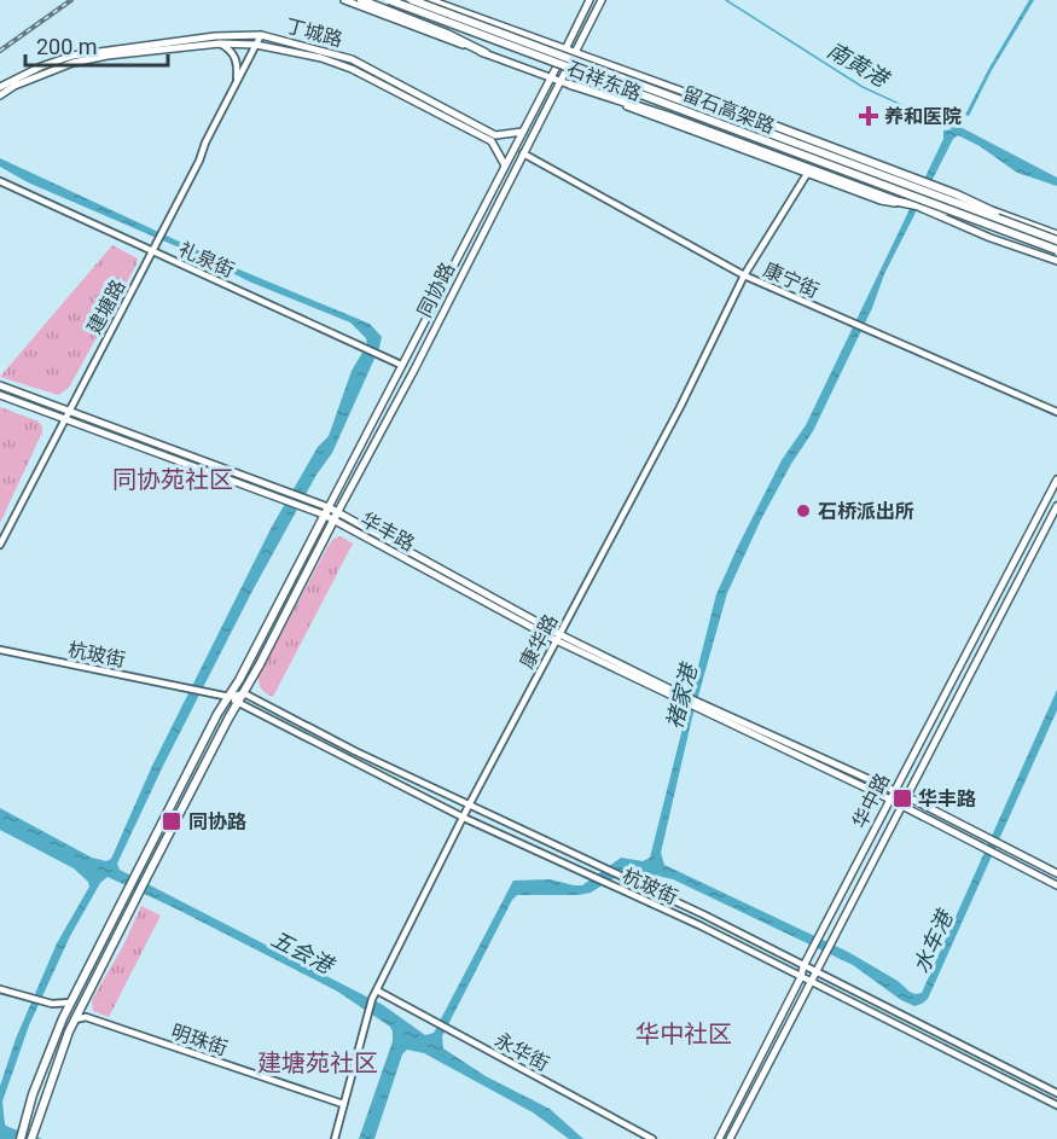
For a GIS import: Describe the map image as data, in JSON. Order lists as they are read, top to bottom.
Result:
{
  "streets": {
    "main road": [
      "丁城路",
      "石祥东路",
      "留石高架路",
      "同协路",
      "华丰路",
      "华中路"
    ],
    "street": [
      "礼泉街",
      "康宁街",
      "建塘路",
      "康华路",
      "杭玻街",
      "明珠街",
      "永华街"
    ]
  },
  "crossings": [
    ["丁城路", "同协路"],
    ["丁城路", "建塘路"],
    ["石祥东路", "同协路"],
    ["石祥东路", "康华路"],
    ["礼泉街", "同协路"],
    ["礼泉街", "建塘路"],
    ["康宁街", "同协路"],
    ["康宁街", "康华路"],
    ["同协路", "华丰路"],
    ["同协路", "杭玻街"],
    ["建塘路", "华丰路"],
    ["华丰路", "康华路"],
    ["华丰路", "华中路"],
    ["康华路", "杭玻街"],
    ["康华路", "明珠街"],
    ["康华路", "永华街"],
    ["杭玻街", "华中路"]
  ],
  "districts": ["同协苑社区", "华中社区", "建塘苑社区"],
  "water": [
    "南黄港",
    "褚家港",
    "水车港",
    "五会港"
  ],
  "places": {
    "health": ["养和医院"],
    "other": ["石桥派出所"],
    "transit": ["华丰路", "同协路"]
  },
  "scale_bar": "200 m"
}
